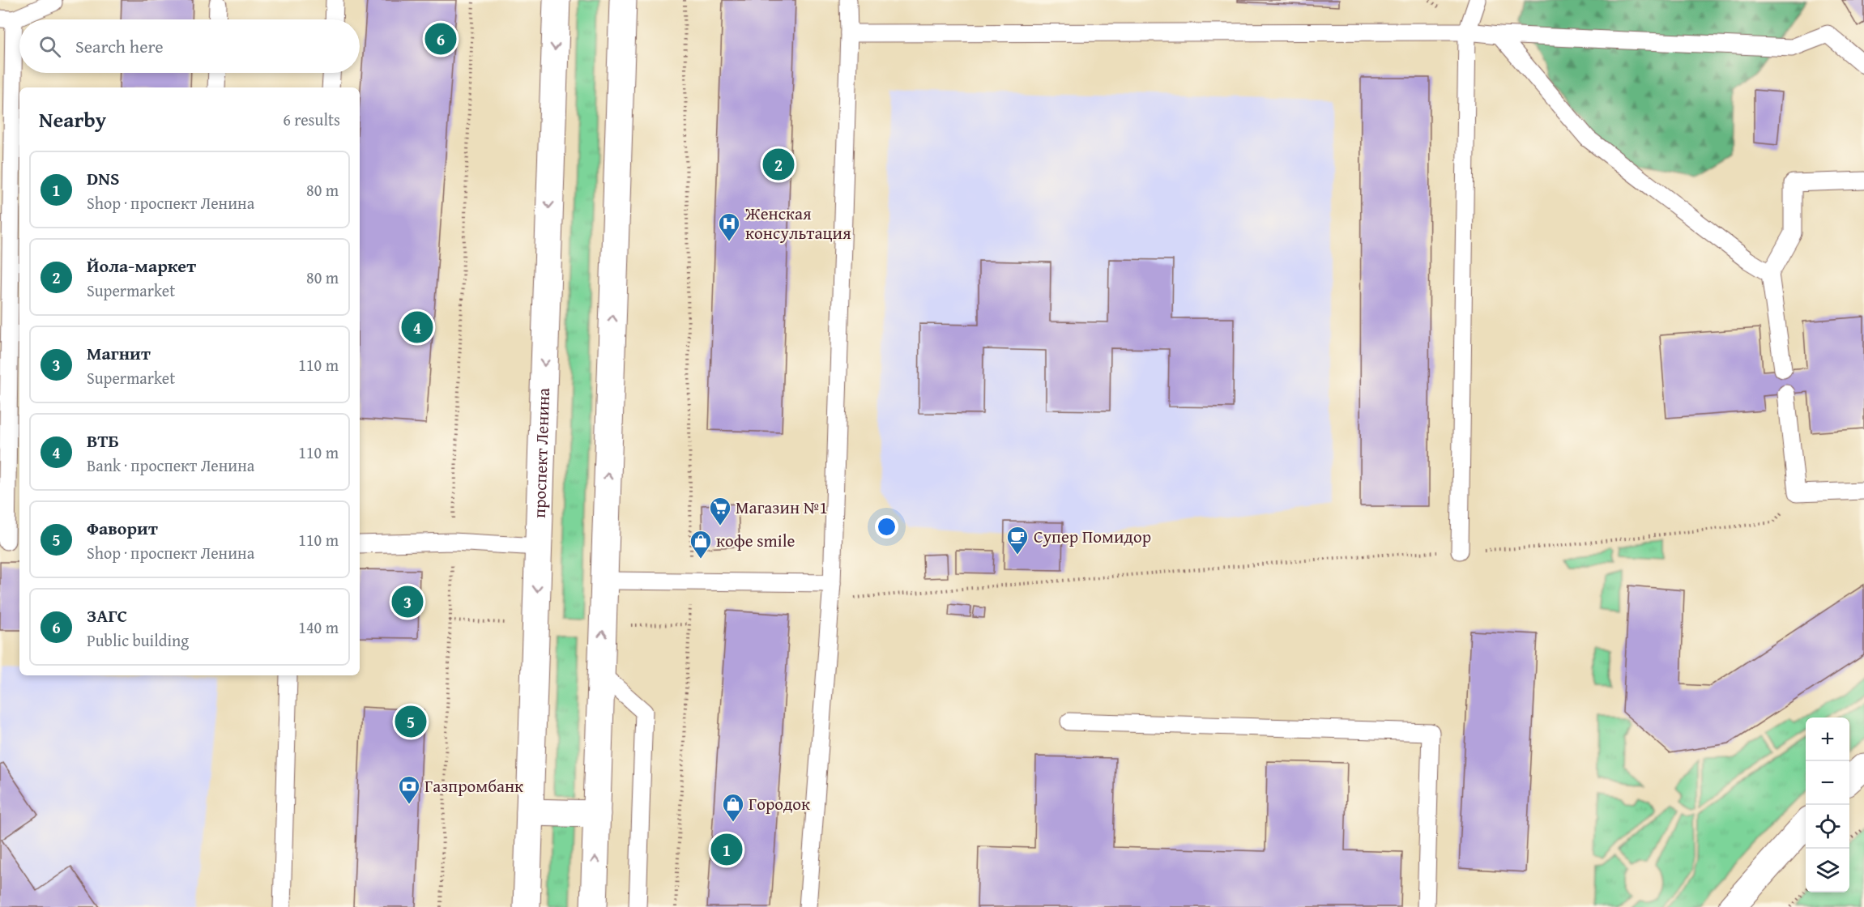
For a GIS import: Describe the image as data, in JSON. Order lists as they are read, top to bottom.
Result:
{
  "streets": {
    "main road": ["проспект Ленина"]
  },
  "places": {
    "hospital": ["Женская консультация"],
    "supermarket": ["Магазин №1"],
    "cafe": ["Супер Помидор"],
    "shop": ["кофе smile", "Городок"],
    "bank": ["Газпромбанк"]
  },
  "page": {
    "search": "Search here",
    "pins": [
      "6",
      "2",
      "4",
      "3",
      "5",
      "1"
    ],
    "heading": ["Nearby", "6 results"],
    "list": [
      {
        "mark": "1",
        "name": "DNS",
        "note": "Shop · проспект Ленина",
        "value": "80 m"
      },
      {
        "mark": "2",
        "name": "Йола-маркет",
        "note": "Supermarket",
        "value": "80 m"
      },
      {
        "mark": "3",
        "name": "Магнит",
        "note": "Supermarket",
        "value": "110 m"
      },
      {
        "mark": "4",
        "name": "ВТБ",
        "note": "Bank · проспект Ленина",
        "value": "110 m"
      },
      {
        "mark": "5",
        "name": "Фаворит",
        "note": "Shop · проспект Ленина",
        "value": "110 m"
      },
      {
        "mark": "6",
        "name": "ЗАГС",
        "note": "Public building",
        "value": "140 m"
      }
    ],
    "map_buttons": ["+", "−"]
  }
}
